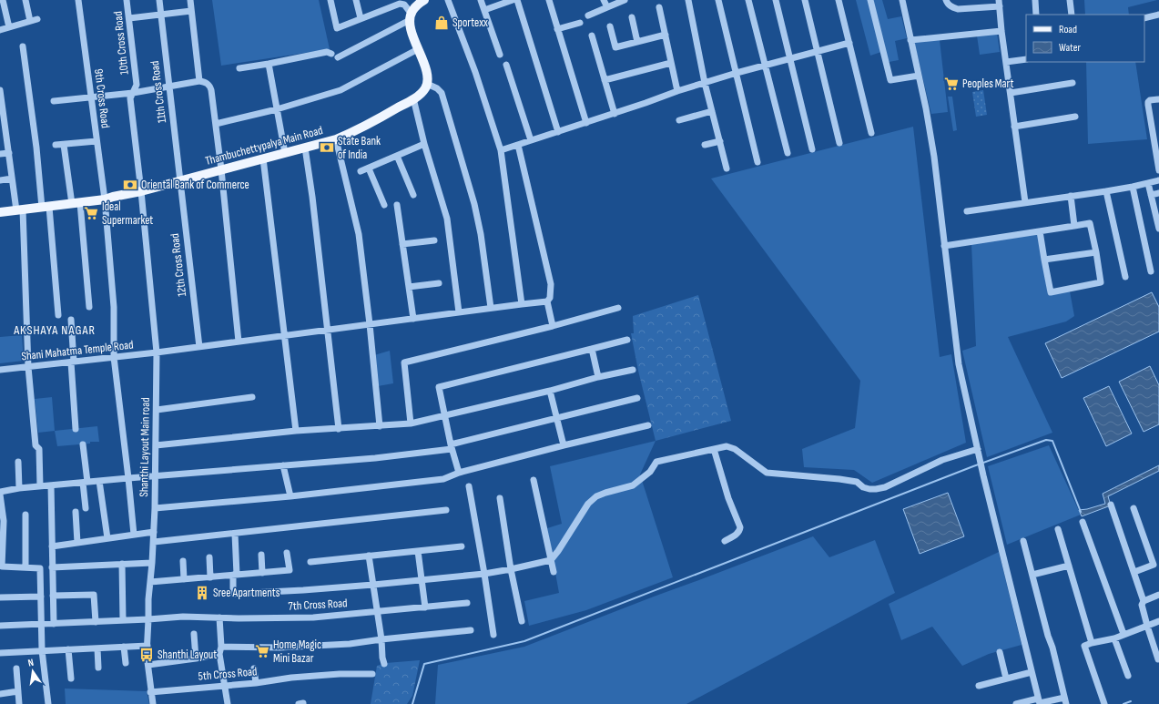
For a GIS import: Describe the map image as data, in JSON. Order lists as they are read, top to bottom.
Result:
{
  "streets": {
    "main road": ["Thambuchettypalya Main Road"],
    "street": [
      "10th Cross Road",
      "11th Cross Road",
      "9th Cross Road",
      "12th Cross Road",
      "Shani Mahatma Temple Road",
      "Shanthi Layout Main road",
      "7th Cross Road",
      "5th Cross Road"
    ]
  },
  "crossings": [
    ["10th Cross Road", "Thambuchettypalya Main Road"],
    ["10th Cross Road", "Shanthi Layout Main road"],
    ["11th Cross Road", "Thambuchettypalya Main Road"],
    ["11th Cross Road", "12th Cross Road"],
    ["9th Cross Road", "Thambuchettypalya Main Road"],
    ["9th Cross Road", "Shani Mahatma Temple Road"],
    ["Thambuchettypalya Main Road", "12th Cross Road"],
    ["Thambuchettypalya Main Road", "Shanthi Layout Main road"],
    ["12th Cross Road", "Shani Mahatma Temple Road"],
    ["Shani Mahatma Temple Road", "Shanthi Layout Main road"],
    ["Shanthi Layout Main road", "7th Cross Road"],
    ["Shanthi Layout Main road", "5th Cross Road"]
  ],
  "districts": ["AKSHAYA NAGAR"],
  "places": {
    "shop": ["Sportexx"],
    "supermarket": ["Peoples Mart", "Ideal Supermarket", "Home Magic Mini Bazar"],
    "bank": ["State Bank of India", "Oriental Bank of Commerce"],
    "building": ["Sree Apartments"],
    "bus stop": ["Shanthi Layout"]
  },
  "legend": ["Road", "Water"],
  "north": "top"
}
